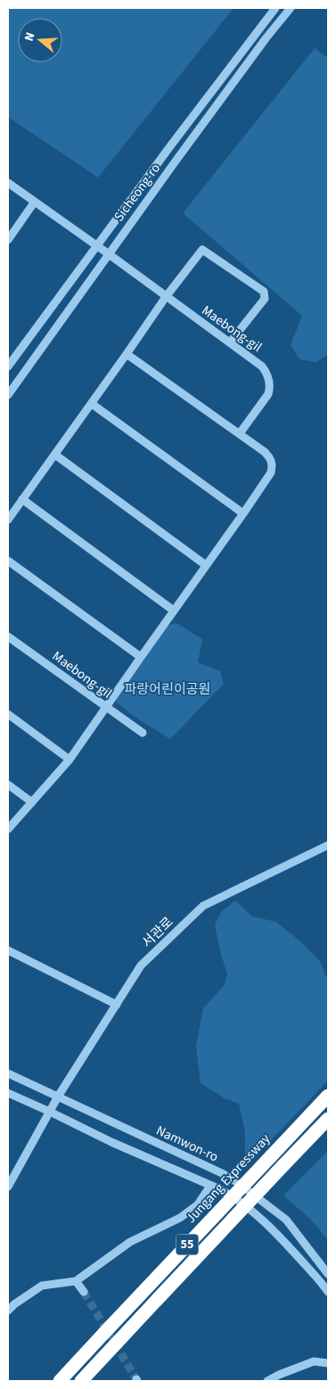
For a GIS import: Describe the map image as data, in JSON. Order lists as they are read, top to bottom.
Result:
{
  "streets": {
    "highway": ["Jungang Expressway", "55"],
    "street": [
      "Sicheong-ro",
      "Maebong-gil",
      "서관로",
      "Namwon-ro"
    ]
  },
  "crossings": [
    ["Sicheong-ro", "Maebong-gil"],
    ["서관로", "Namwon-ro"]
  ],
  "parks": ["파랑어린이공원"],
  "north": "left"
}
